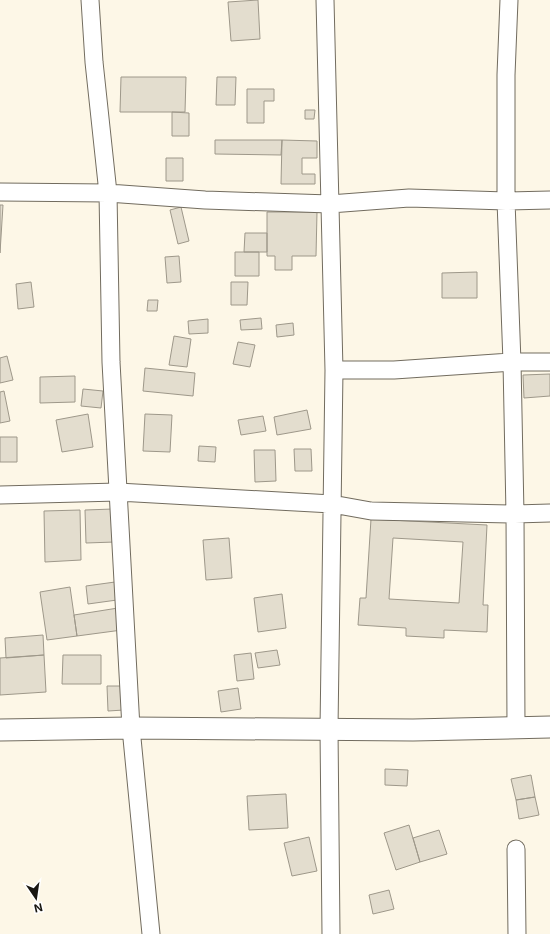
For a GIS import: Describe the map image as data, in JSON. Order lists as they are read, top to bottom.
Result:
{
  "north": "bottom"
}
